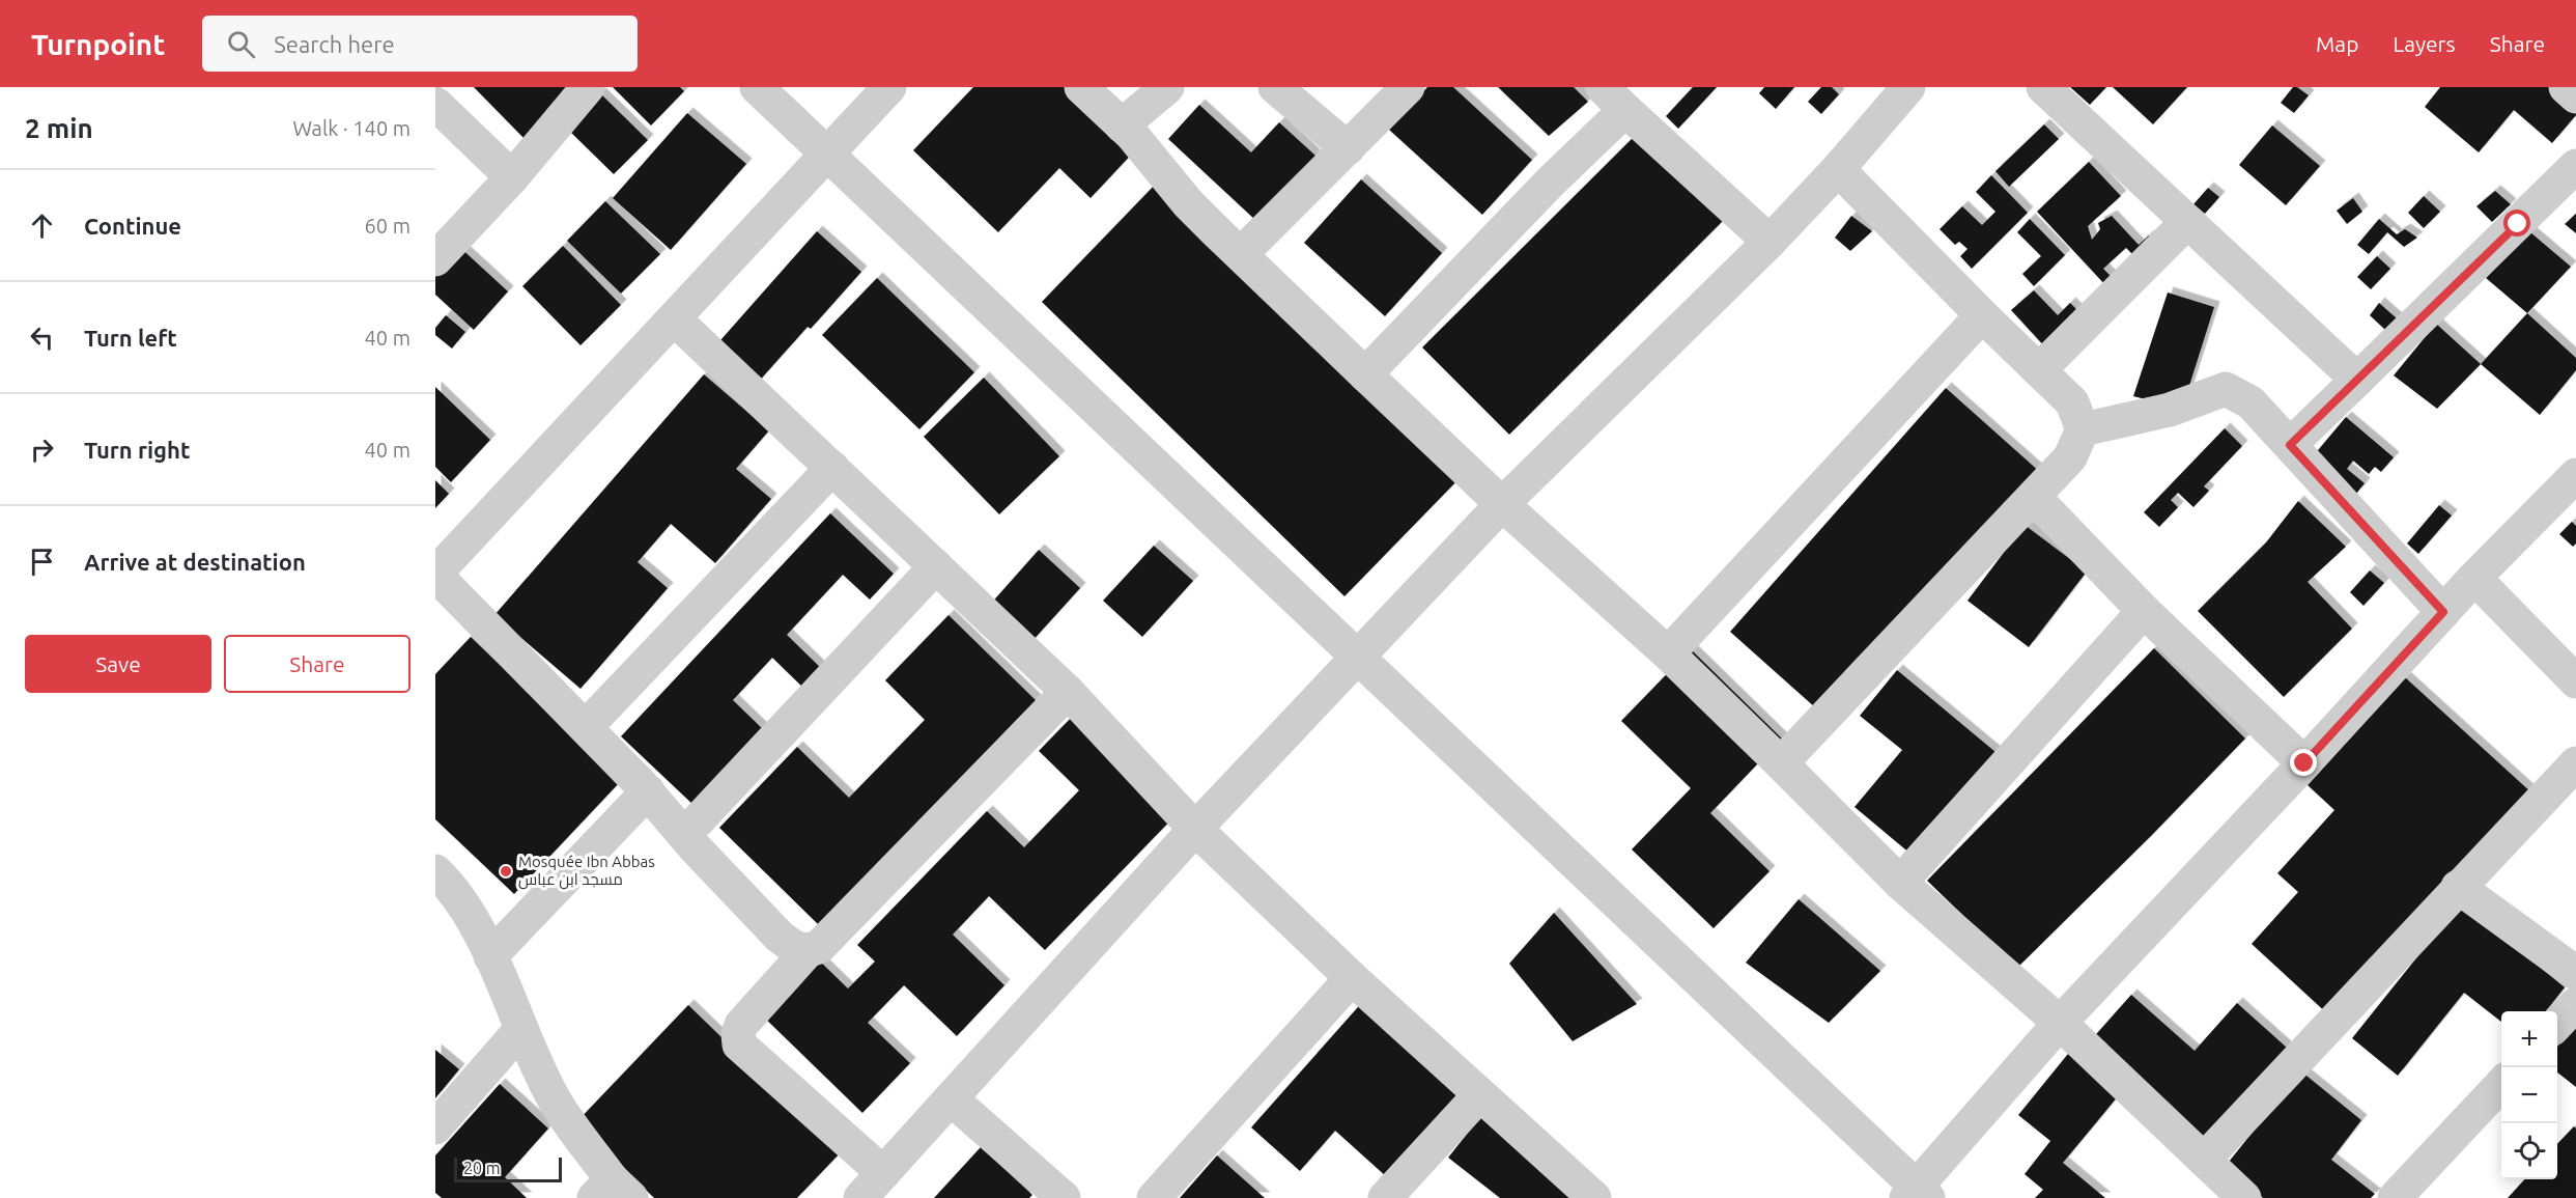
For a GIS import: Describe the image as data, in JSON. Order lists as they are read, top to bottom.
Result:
{
  "places": ["Mosquée Ibn Abbas مسجد ابن عباس"],
  "scale_bar": "20 m",
  "page": {
    "header": "Turnpoint",
    "search": "Search here",
    "nav": ["Map", "Layers", "Share"],
    "heading": ["2 min", "Walk · 140 m"],
    "list": [
      ["Continue", "60 m"],
      ["Turn left", "40 m"],
      ["Turn right", "40 m"],
      "Arrive at destination"
    ],
    "buttons": ["Save", "Share"],
    "map_buttons": ["+", "−"],
    "scale": "20 m"
  }
}
